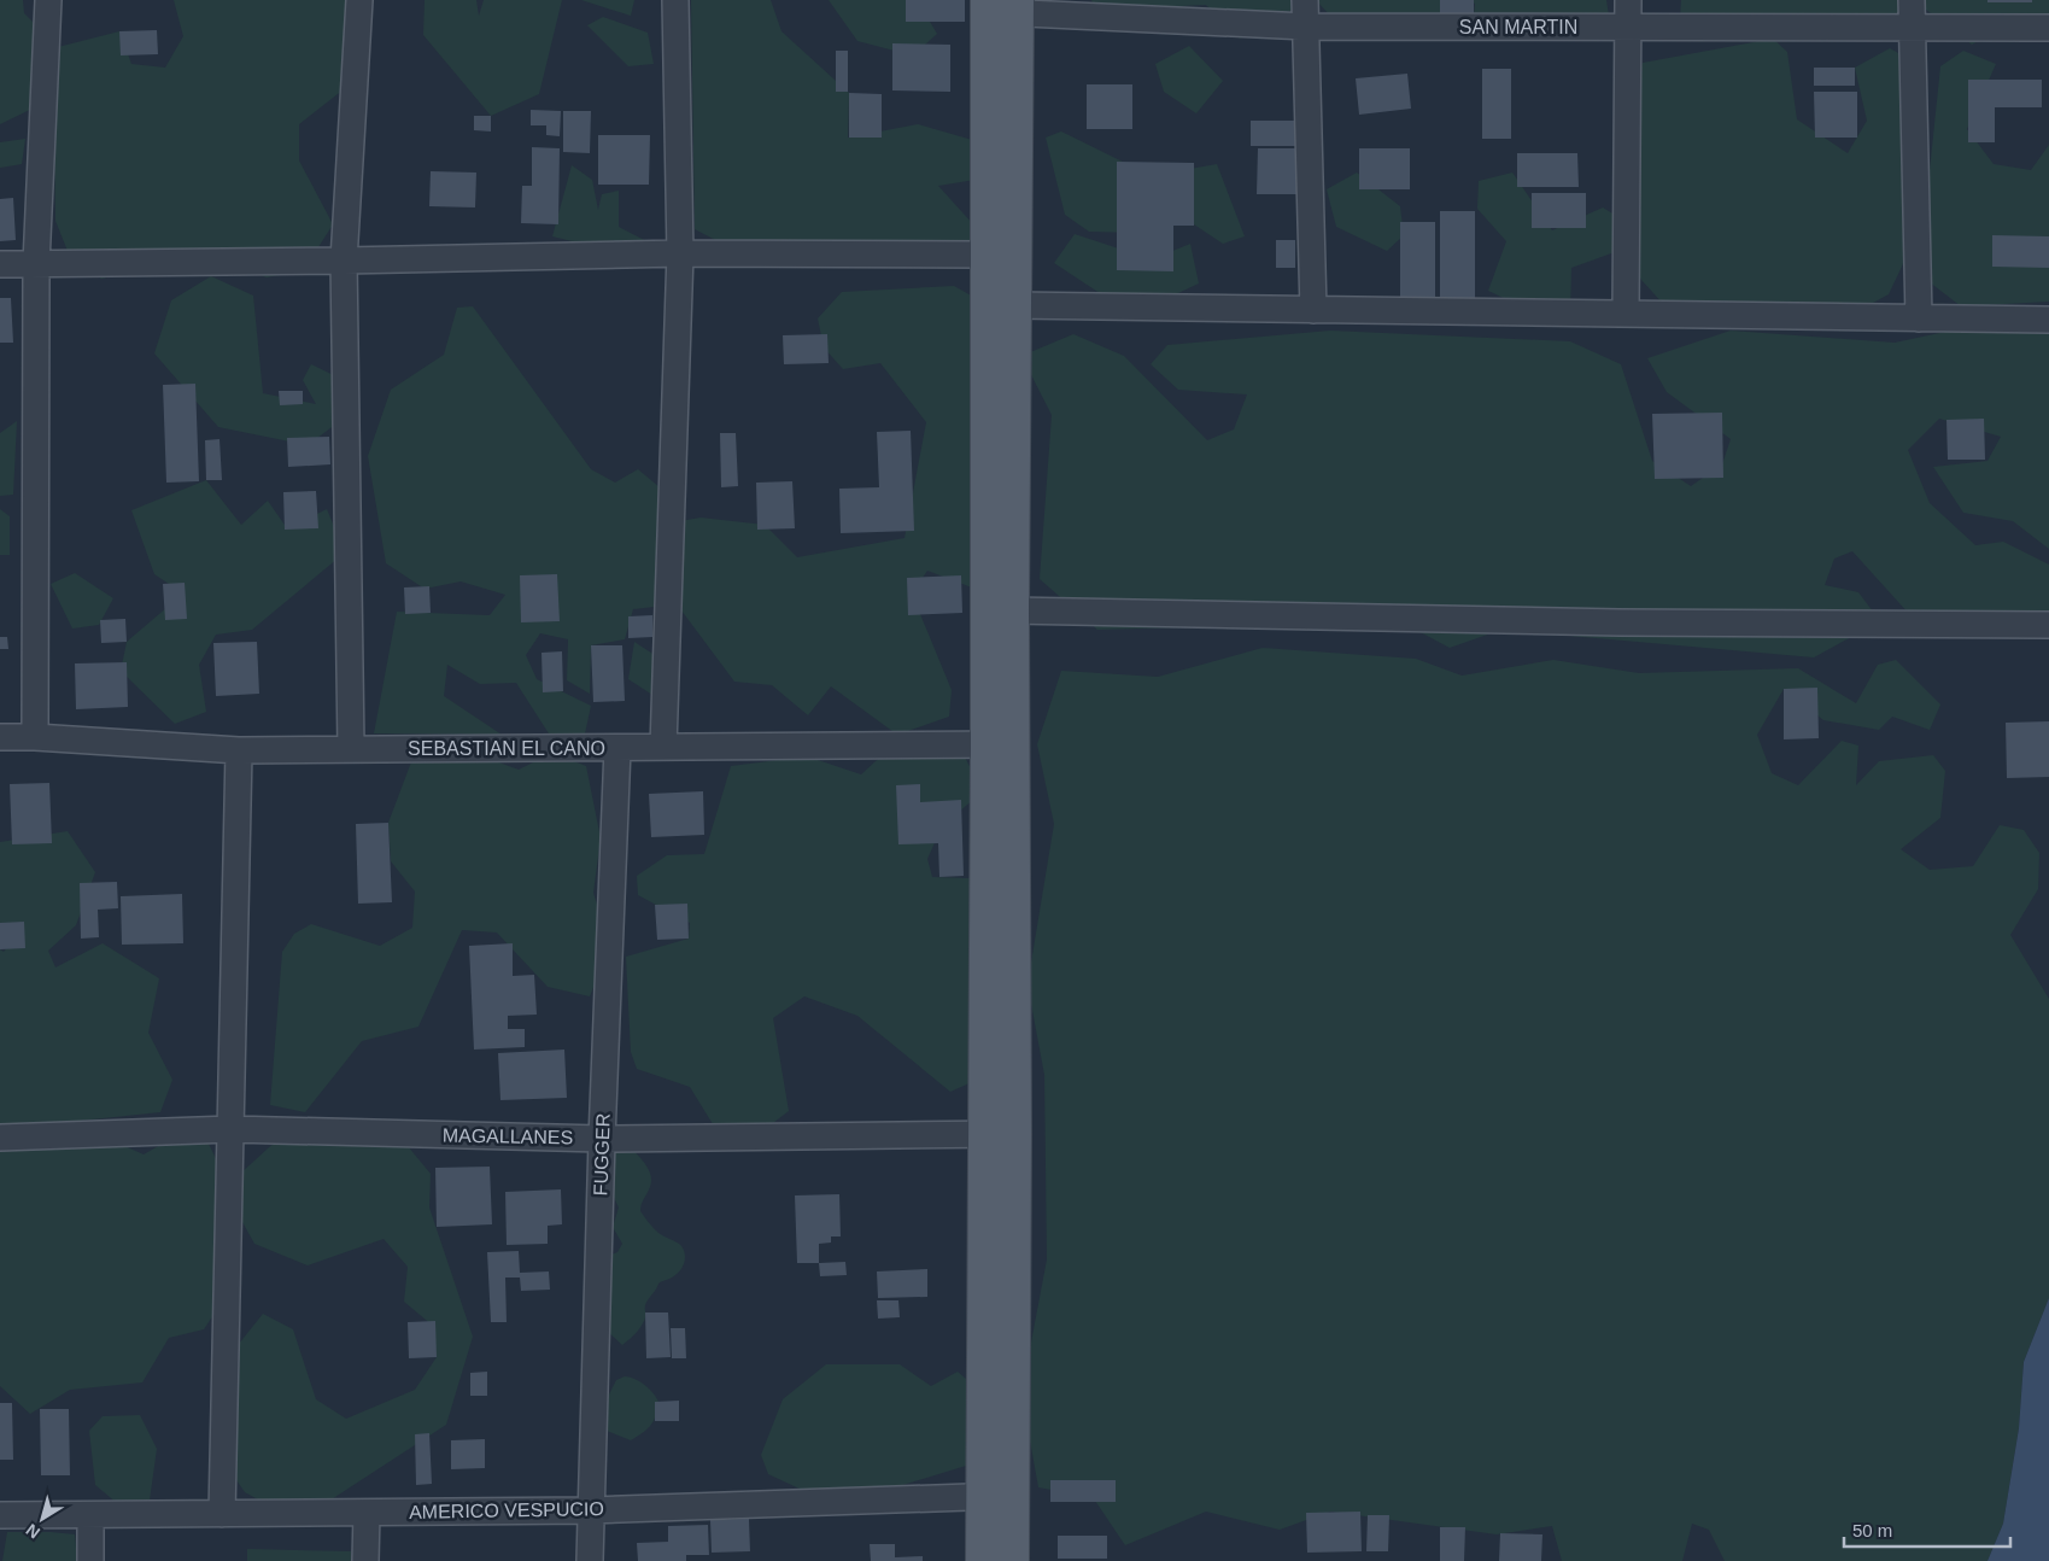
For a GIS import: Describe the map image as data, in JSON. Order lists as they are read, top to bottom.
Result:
{
  "streets": {
    "street": [
      "SAN MARTIN",
      "SEBASTIAN EL CANO",
      "MAGALLANES",
      "FUGGER",
      "AMERICO VESPUCIO"
    ]
  },
  "crossings": [
    ["SEBASTIAN EL CANO", "FUGGER"],
    ["MAGALLANES", "FUGGER"],
    ["FUGGER", "AMERICO VESPUCIO"]
  ],
  "scale_bar": "50 m",
  "north": "bottom left"
}
